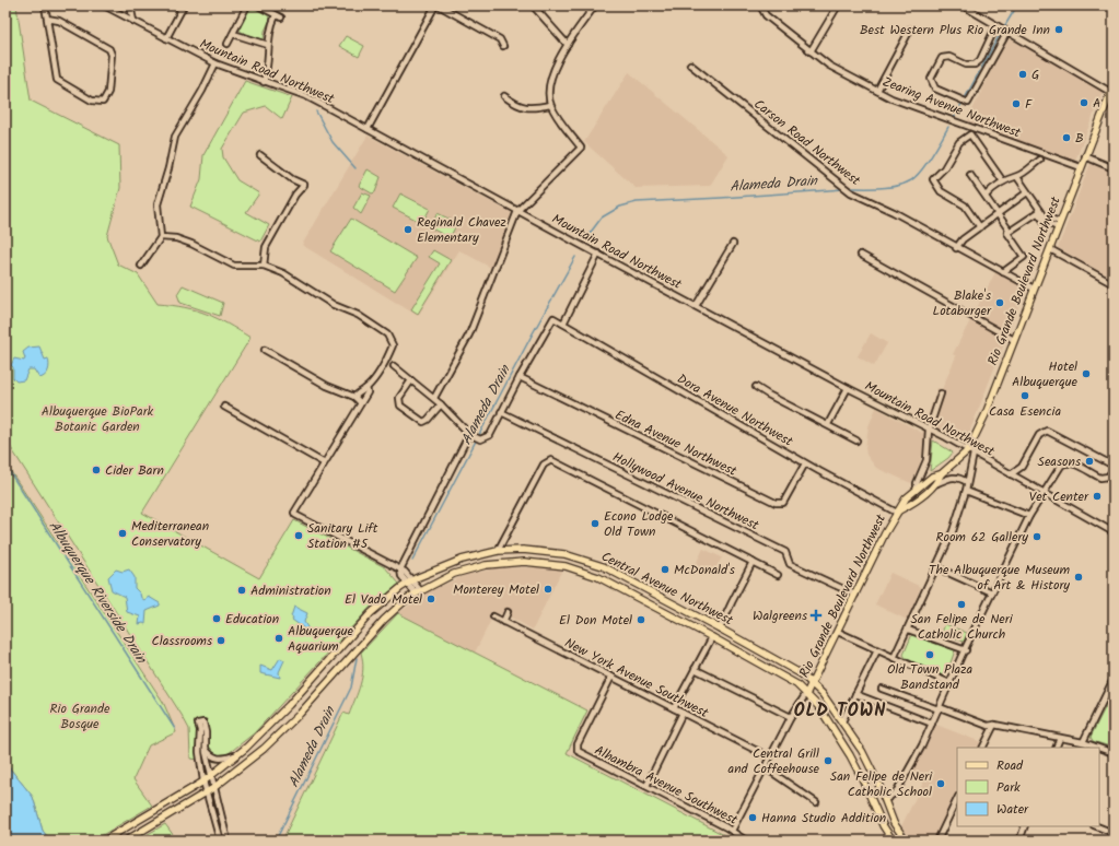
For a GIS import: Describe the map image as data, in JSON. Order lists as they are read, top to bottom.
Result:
{
  "streets": {
    "main road": ["Rio Grande Boulevard Northwest", "Central Avenue Northwest"],
    "street": [
      "Mountain Road Northwest",
      "Zearing Avenue Northwest",
      "Carson Road Northwest",
      "Dora Avenue Northwest",
      "Edna Avenue Northwest",
      "Hollywood Avenue Northwest",
      "New York Avenue Southwest",
      "Alhambra Avenue Southwest"
    ]
  },
  "crossings": [
    ["Mountain Road Northwest", "Rio Grande Boulevard Northwest"],
    ["Zearing Avenue Northwest", "Rio Grande Boulevard Northwest"],
    ["Carson Road Northwest", "Rio Grande Boulevard Northwest"],
    ["Rio Grande Boulevard Northwest", "Dora Avenue Northwest"],
    ["Rio Grande Boulevard Northwest", "Hollywood Avenue Northwest"],
    ["Rio Grande Boulevard Northwest", "Central Avenue Northwest"],
    ["Dora Avenue Northwest", "Edna Avenue Northwest"],
    ["New York Avenue Southwest", "Alhambra Avenue Southwest"]
  ],
  "districts": ["OLD TOWN"],
  "water": ["Alameda Drain", "Albuquerque Riverside Drain"],
  "parks": ["Albuquerque BioPark Botanic Garden", "Rio Grande Bosque"],
  "places": {
    "other": [
      "Best Western Plus Rio Grande Inn",
      "G",
      "A",
      "F",
      "B",
      "Reginald Chavez Elementary",
      "Blake's Lotaburger",
      "Hotel Albuquerque",
      "Casa Esencia",
      "Seasons",
      "Cider Barn",
      "Vet Center",
      "Econo Lodge Old Town",
      "Mediterranean Conservatory",
      "Sanitary Lift Station #5",
      "Room 62 Gallery",
      "McDonald's",
      "The Albuquerque Museum of Art & History",
      "Monterey Motel",
      "Administration",
      "El Vado Motel",
      "San Felipe de Neri Catholic Church",
      "Education",
      "El Don Motel",
      "Albuquerque Aquarium",
      "Classrooms",
      "Old Town Plaza Bandstand",
      "Central Grill and Coffeehouse",
      "San Felipe de Neri Catholic School",
      "Hanna Studio Addition"
    ],
    "health": ["Walgreens"]
  },
  "legend": ["Road", "Park", "Water"]
}
